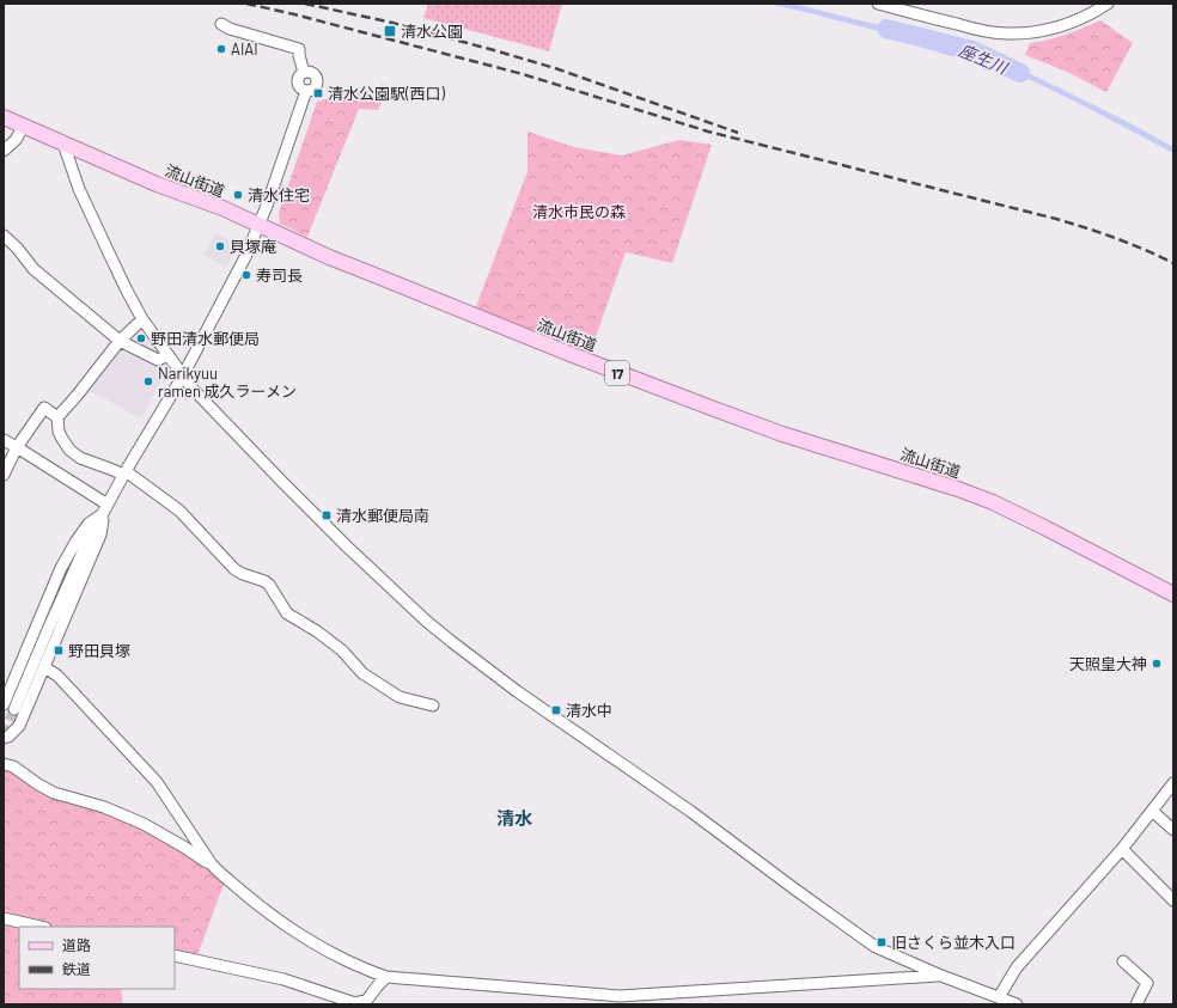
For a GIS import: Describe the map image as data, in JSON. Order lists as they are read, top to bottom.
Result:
{
  "streets": {
    "main road": ["流山街道", "17"]
  },
  "districts": ["清水"],
  "water": ["座生川"],
  "parks": ["清水市民の森"],
  "places": {
    "transit": [
      "清水公園",
      "清水公園駅(西口)",
      "清水郵便局南",
      "野田貝塚",
      "清水中",
      "旧さくら並木入口"
    ],
    "other": [
      "AIAI",
      "清水住宅",
      "貝塚庵",
      "寿司長",
      "野田清水郵便局",
      "Narikyuu ramen 成久ラーメン",
      "天照皇大神"
    ]
  },
  "legend": ["道路", "鉄道"]
}
